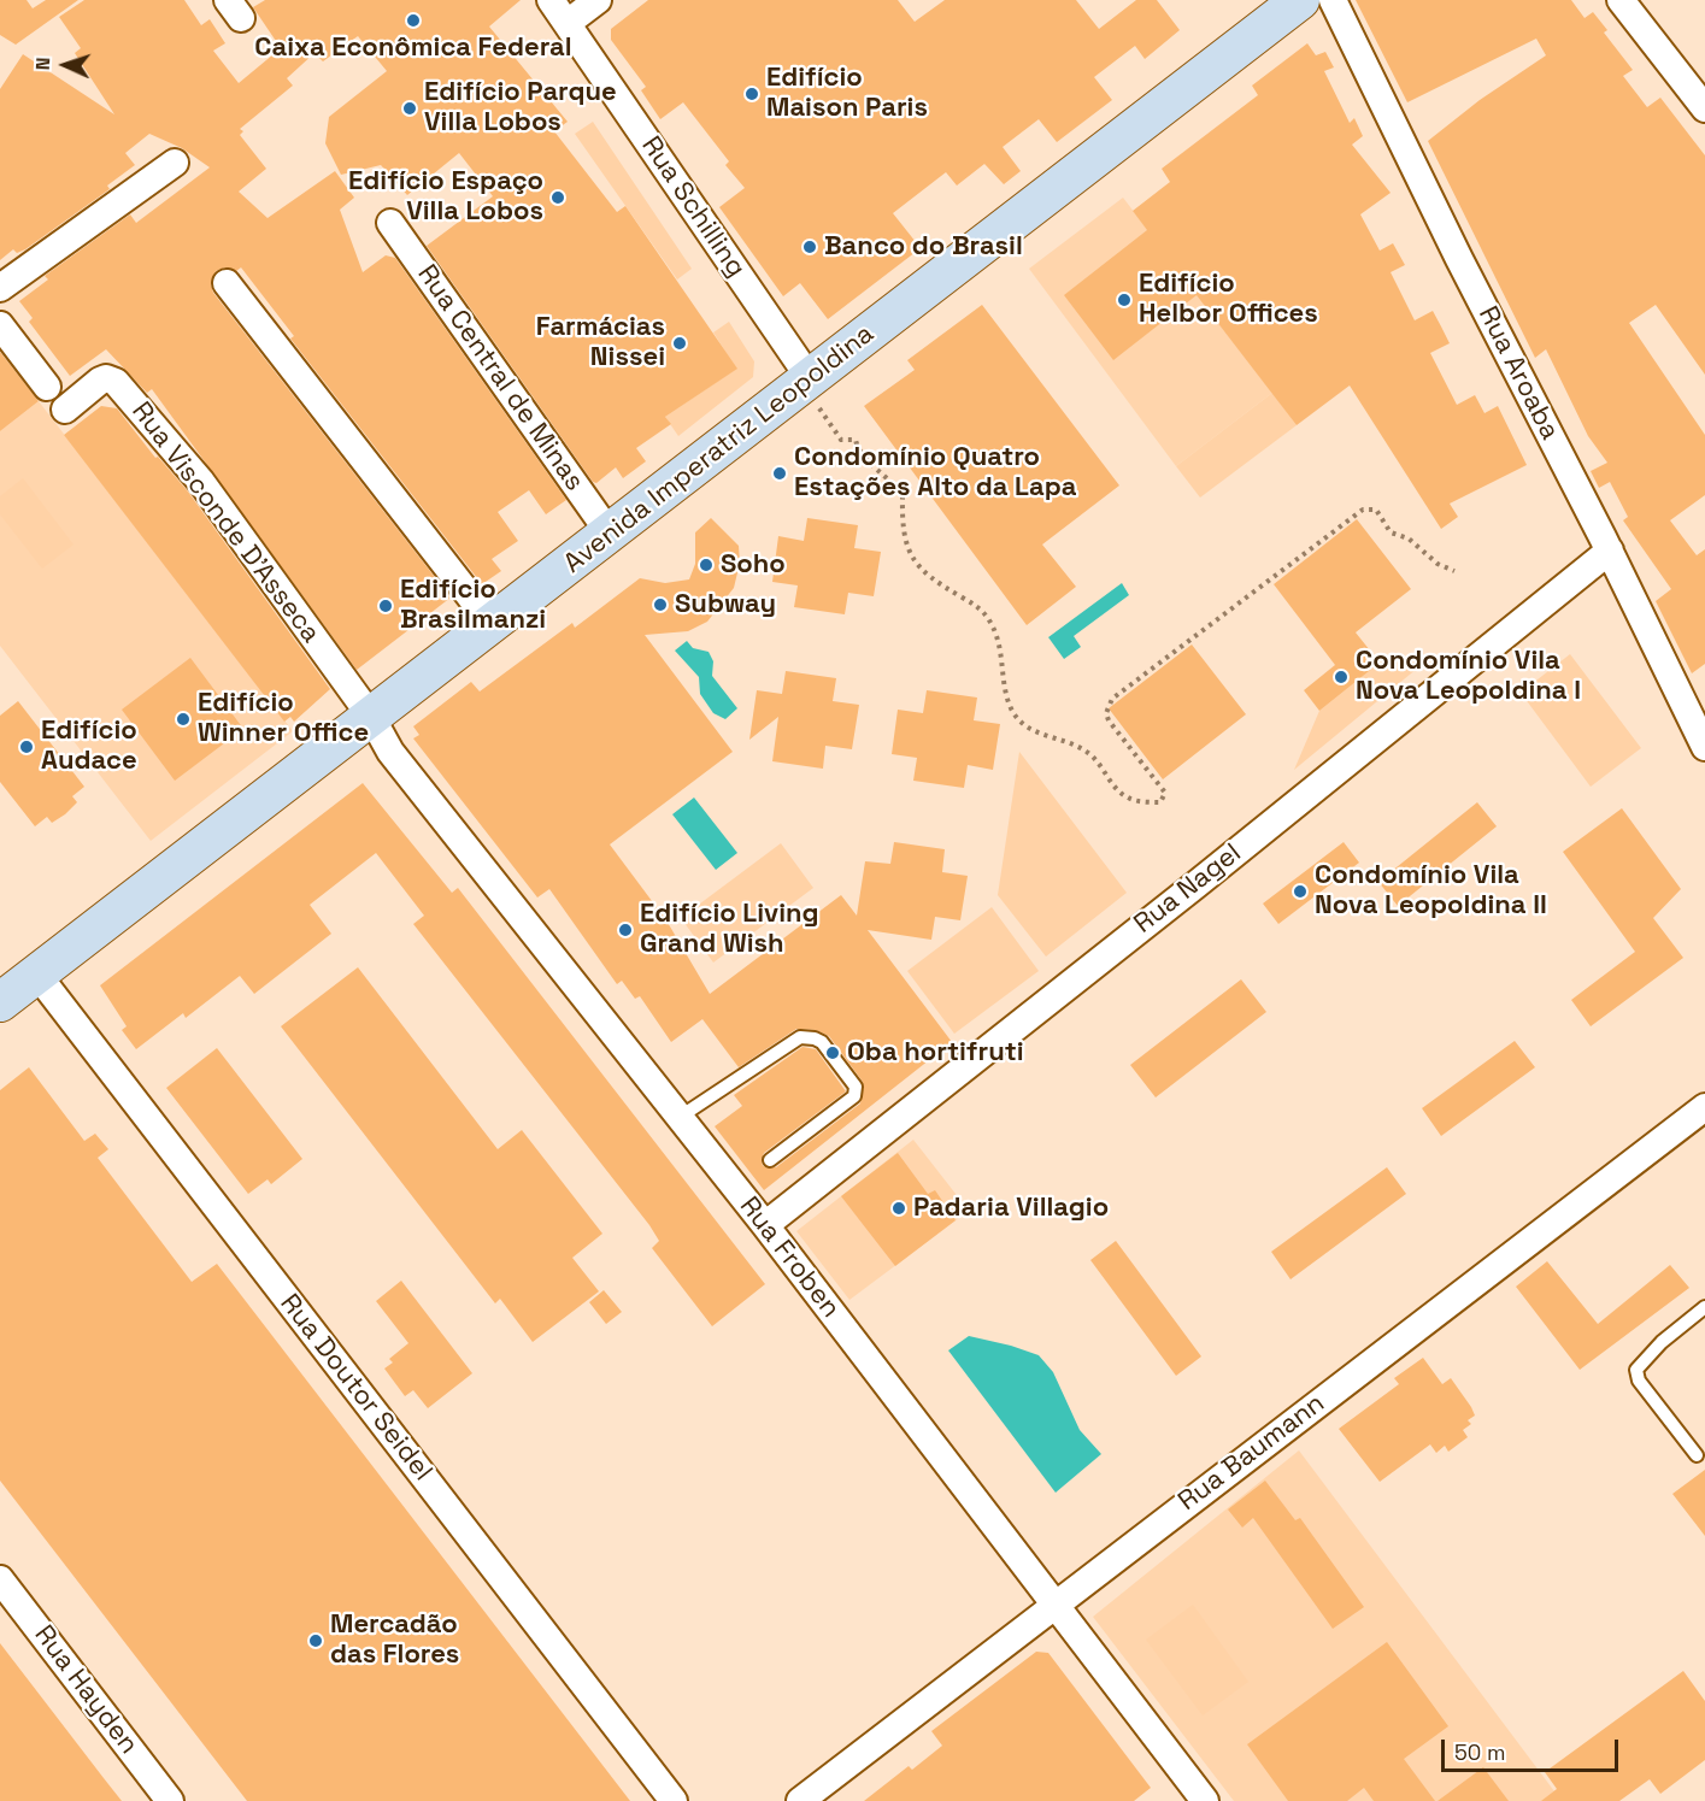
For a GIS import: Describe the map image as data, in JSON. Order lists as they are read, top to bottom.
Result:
{
  "streets": {
    "main road": ["Avenida Imperatriz Leopoldina"],
    "street": [
      "Rua Schilling",
      "Rua Aroaba",
      "Rua Central de Minas",
      "Rua Visconde D'Asseca",
      "Rua Nagel",
      "Rua Froben",
      "Rua Doutor Seidel",
      "Rua Baumann",
      "Rua Hayden"
    ]
  },
  "crossings": [
    ["Rua Schilling", "Avenida Imperatriz Leopoldina"],
    ["Rua Aroaba", "Rua Nagel"],
    ["Rua Central de Minas", "Avenida Imperatriz Leopoldina"],
    ["Avenida Imperatriz Leopoldina", "Rua Visconde D'Asseca"],
    ["Avenida Imperatriz Leopoldina", "Rua Froben"],
    ["Avenida Imperatriz Leopoldina", "Rua Doutor Seidel"],
    ["Rua Visconde D'Asseca", "Rua Froben"],
    ["Rua Nagel", "Rua Froben"],
    ["Rua Froben", "Rua Baumann"]
  ],
  "places": [
    "Caixa Econômica Federal",
    "Edifício Maison Paris",
    "Edifício Parque Villa Lobos",
    "Edifício Espaço Villa Lobos",
    "Banco do Brasil",
    "Edifício Helbor Offices",
    "Farmácias Nissei",
    "Condomínio Quatro Estações Alto da Lapa",
    "Soho",
    "Subway",
    "Edifício Brasilmanzi",
    "Condomínio Vila Nova Leopoldina I",
    "Edifício Winner Office",
    "Edifício Audace",
    "Condomínio Vila Nova Leopoldina II",
    "Edifício Living Grand Wish",
    "Oba hortifruti",
    "Padaria Villagio",
    "Mercadão das Flores"
  ],
  "scale_bar": "50 m",
  "north": "left"
}
